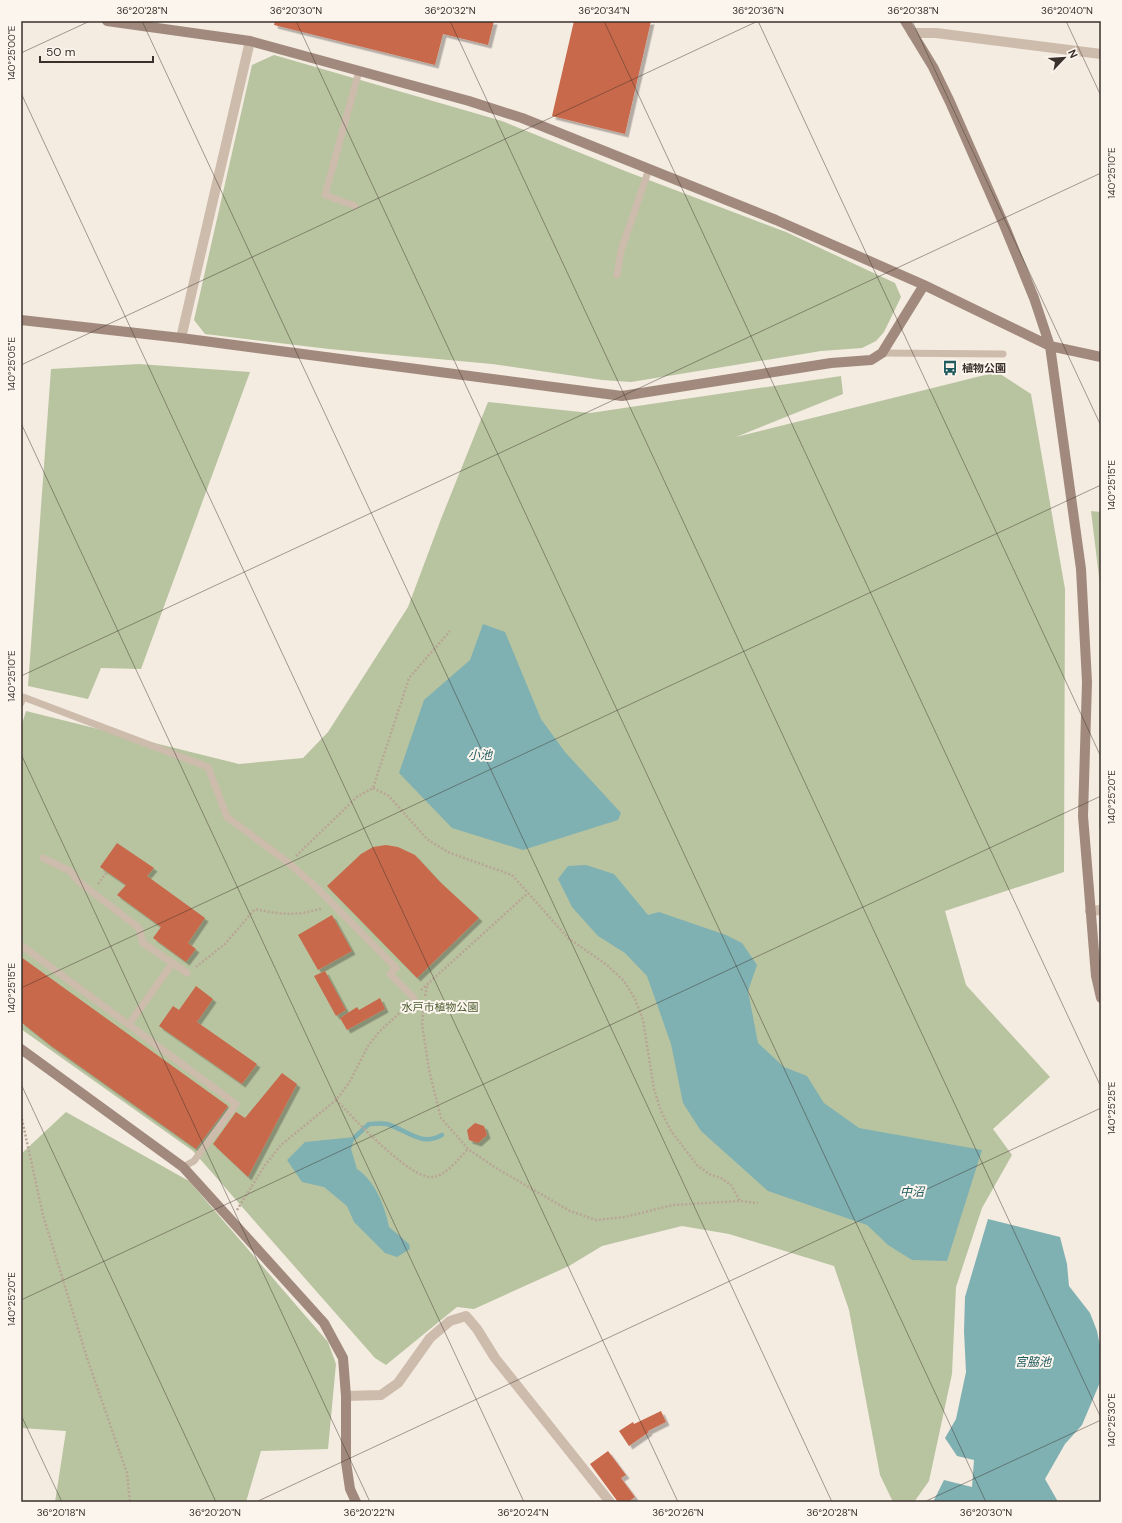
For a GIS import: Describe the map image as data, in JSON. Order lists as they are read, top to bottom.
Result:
{
  "water": ["小池", "中沼", "宮脇池"],
  "parks": ["水戸市植物公園"],
  "places": {
    "bus stop": ["植物公園"]
  },
  "scale_bar": "50 m",
  "north": "top right",
  "coordinates": [
    "36°20'28\"N",
    "36°20'30\"N",
    "36°20'32\"N",
    "36°20'34\"N",
    "36°20'36\"N",
    "36°20'38\"N",
    "36°20'40\"N",
    "140°25'00\"E",
    "140°25'10\"E",
    "140°25'05\"E",
    "140°25'15\"E",
    "140°25'20\"E",
    "140°25'25\"E",
    "140°25'30\"E",
    "36°20'18\"N",
    "36°20'20\"N",
    "36°20'22\"N",
    "36°20'24\"N",
    "36°20'26\"N"
  ]
}
